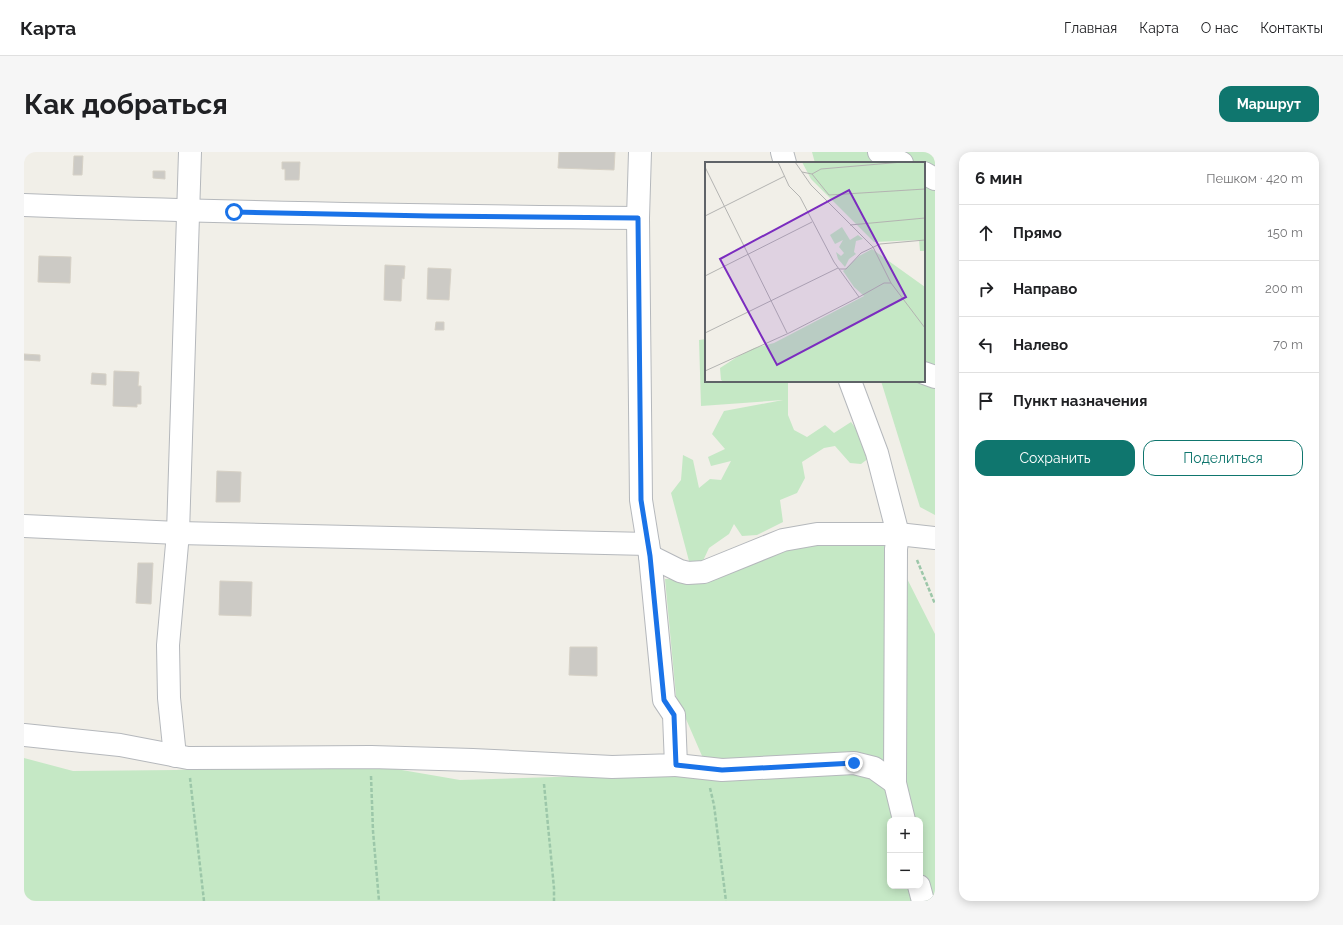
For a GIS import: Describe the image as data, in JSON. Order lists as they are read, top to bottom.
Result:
{
  "page": {
    "header": "Карта",
    "nav": [
      "Главная",
      "Карта",
      "О нас",
      "Контакты"
    ],
    "buttons": [
      "Маршрут",
      ["Сохранить", "Поделиться"]
    ],
    "title": "Как добраться",
    "heading": ["6 мин", "Пешком · 420 m"],
    "list": [
      ["Прямо", "150 m"],
      ["Направо", "200 m"],
      ["Налево", "70 m"],
      "Пункт назначения"
    ],
    "map_buttons": ["+", "−"]
  }
}
